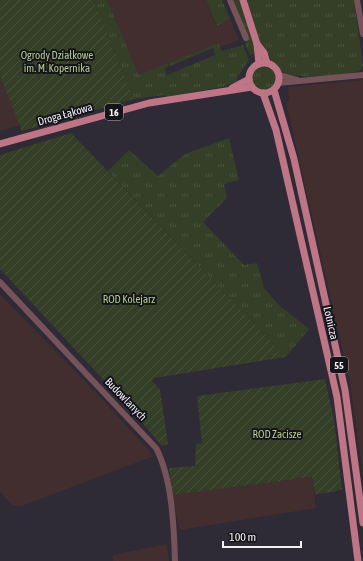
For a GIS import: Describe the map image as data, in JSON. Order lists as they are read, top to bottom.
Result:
{
  "streets": {
    "main road": [
      "16",
      "Droga Łąkowa",
      "Lotnicza",
      "55"
    ],
    "street": ["Budowlanych"]
  },
  "crossings": [
    ["16", "Droga Łąkowa"],
    ["16", "Lotnicza"],
    ["Droga Łąkowa", "Lotnicza"]
  ],
  "parks": ["Ogrody Działkowe im. M. Kopernika", "ROD Kolejarz", "ROD Zacisze"],
  "scale_bar": "100 m"
}
